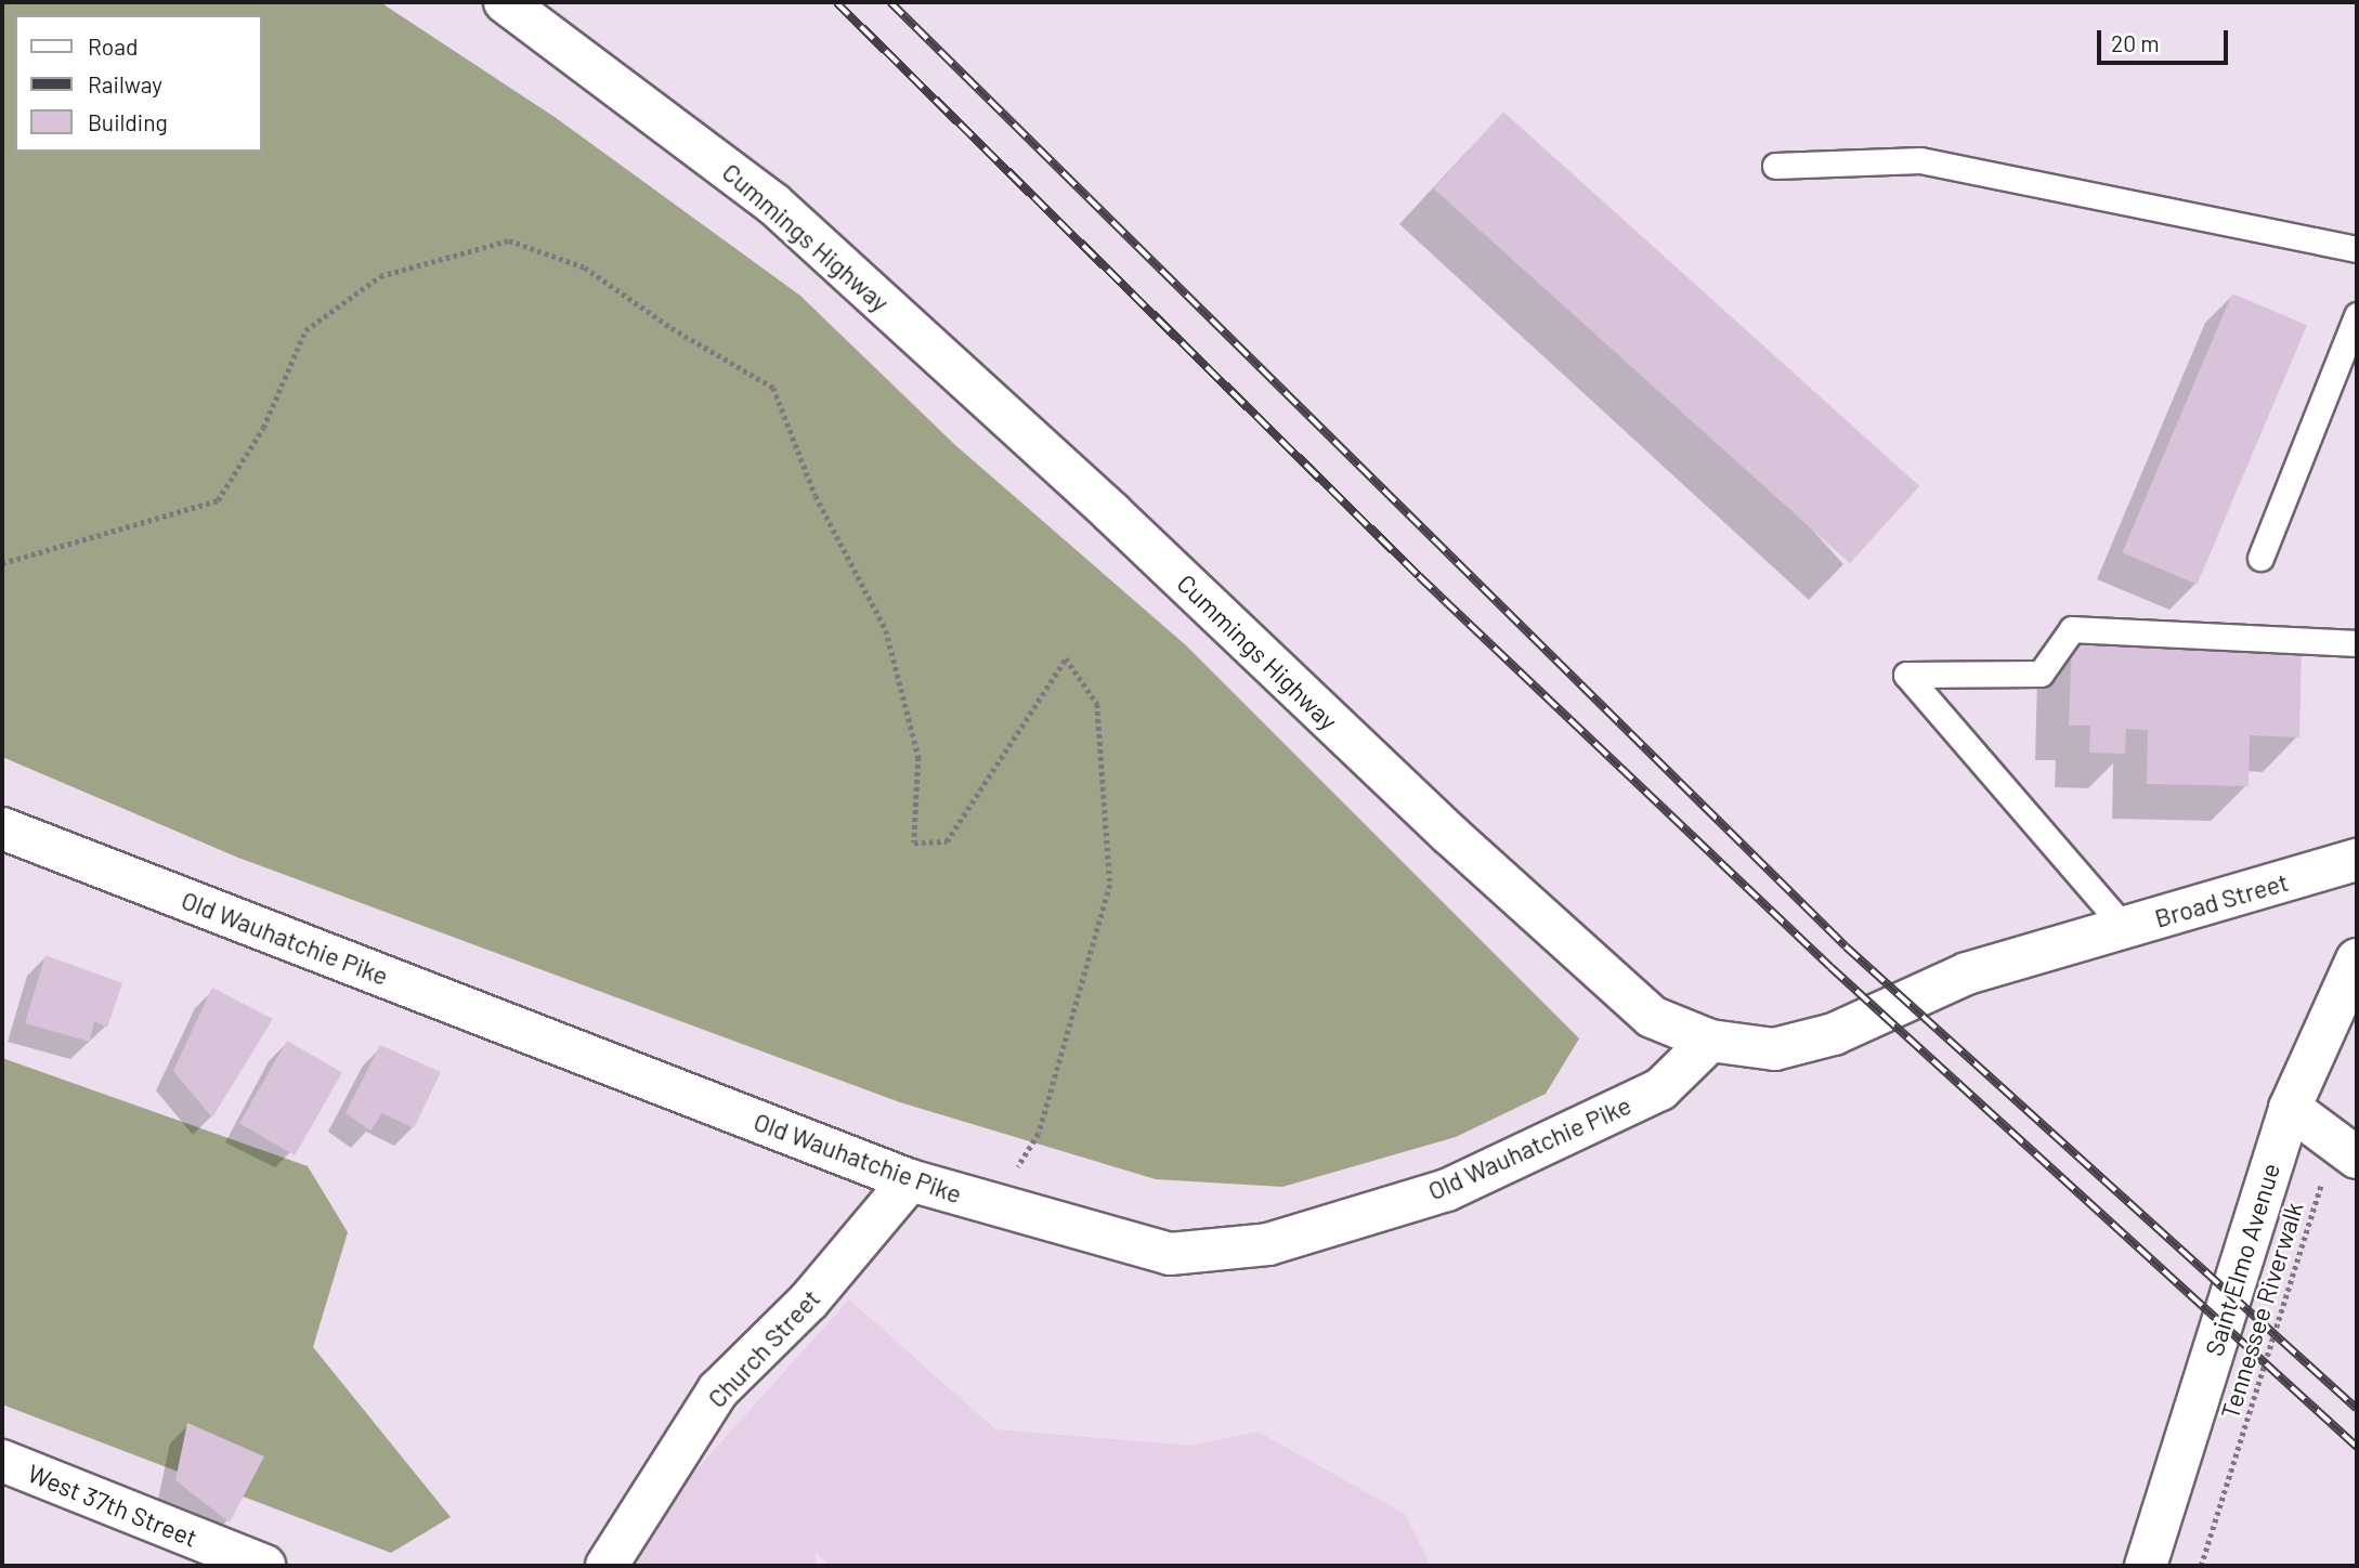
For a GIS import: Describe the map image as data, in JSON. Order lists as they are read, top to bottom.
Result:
{
  "streets": {
    "street": [
      "Cummings Highway",
      "Broad Street",
      "Old Wauhatchie Pike",
      "Saint Elmo Avenue",
      "Church Street",
      "West 37th Street"
    ],
    "path": ["Tennessee Riverwalk"]
  },
  "crossings": [
    ["Cummings Highway", "Broad Street"],
    ["Cummings Highway", "Old Wauhatchie Pike"],
    ["Old Wauhatchie Pike", "Church Street"]
  ],
  "legend": ["Road", "Railway", "Building"],
  "scale_bar": "20 m"
}
